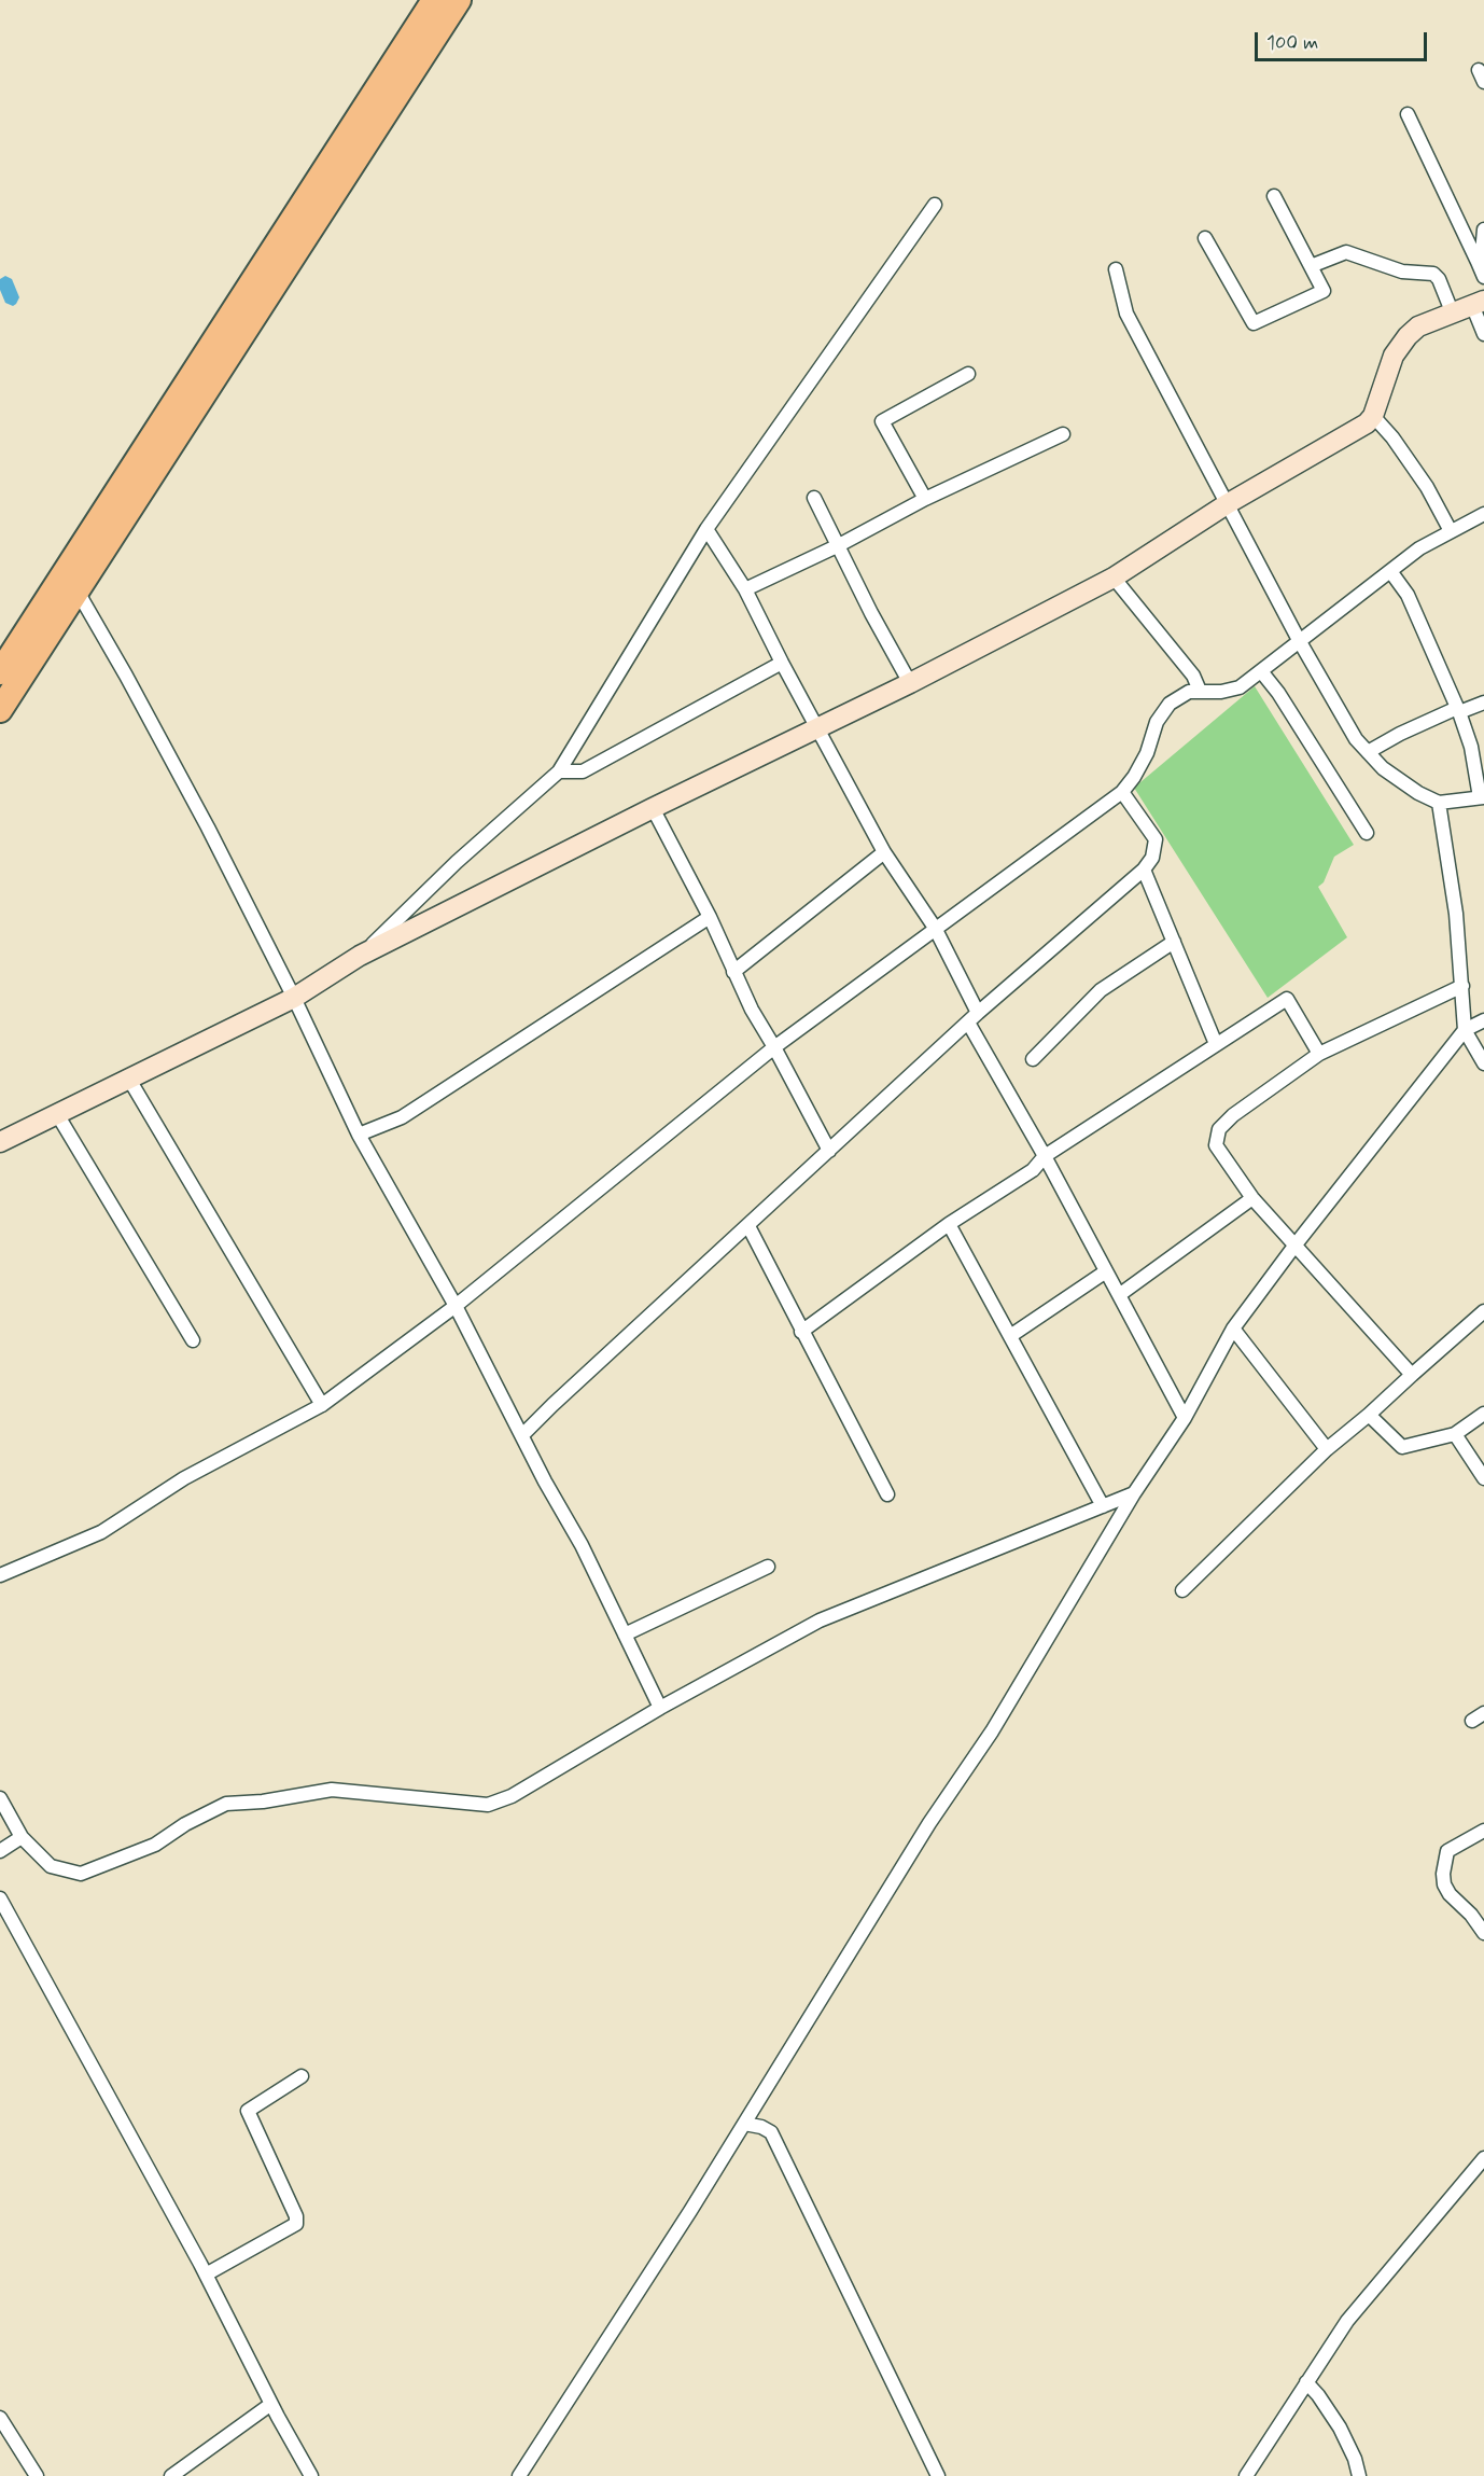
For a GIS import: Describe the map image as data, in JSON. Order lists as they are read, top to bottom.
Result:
{
  "scale_bar": "100 m"
}
